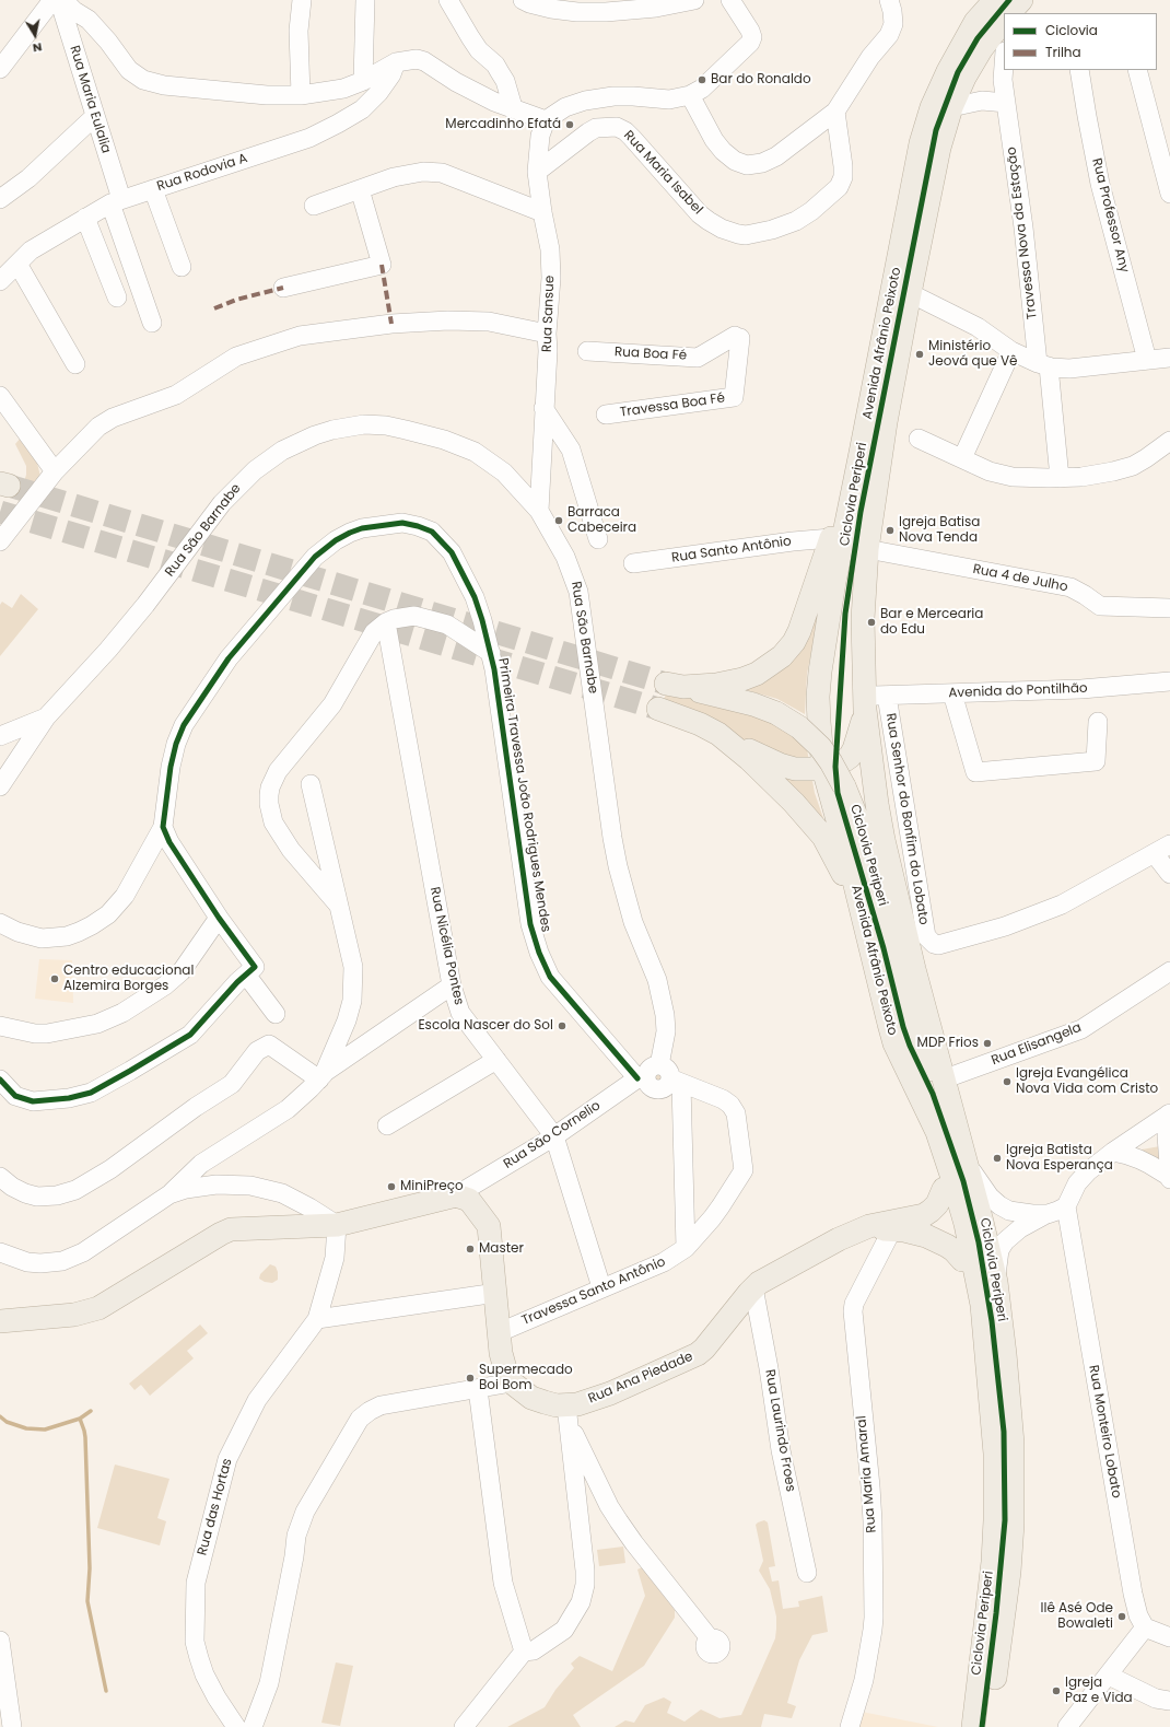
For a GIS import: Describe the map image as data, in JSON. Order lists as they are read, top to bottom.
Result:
{
  "streets": {
    "main road": ["Avenida Afrânio Peixoto", "Rua Ana Piedade"],
    "street": [
      "Rua Maria Eulalia",
      "Rua Rodovia A",
      "Rua Maria Isabel",
      "Rua Professor Any",
      "Travessa Nova da Estação",
      "Rua Sansue",
      "Rua Boa Fé",
      "Travessa Boa Fé",
      "Rua São Barnabe",
      "Rua Santo Antônio",
      "Rua 4 de Julho",
      "Avenida do Pontilhão",
      "Primeira Travessa João Rodrigues Mendes",
      "Rua Senhor do Bonfim do Lobato",
      "Rua Nicélia Pontes",
      "Rua Elisangela",
      "Rua São Cornelio",
      "Travessa Santo Antônio",
      "Rua Laurindo Froes",
      "Rua Monteiro Lobato",
      "Rua Maria Amaral",
      "Rua das Hortas"
    ],
    "cycle path": ["Ciclovia Periperi"]
  },
  "crossings": [
    ["Rua Maria Eulalia", "Rua Rodovia A"],
    ["Rua Maria Isabel", "Rua Sansue"],
    ["Rua Sansue", "Rua São Barnabe"],
    ["Avenida Afrânio Peixoto", "Rua 4 de Julho"],
    ["Avenida Afrânio Peixoto", "Avenida do Pontilhão"],
    ["Avenida Afrânio Peixoto", "Rua Senhor do Bonfim do Lobato"],
    ["Avenida Afrânio Peixoto", "Rua Elisangela"],
    ["Rua Boa Fé", "Travessa Boa Fé"],
    ["Rua São Barnabe", "Primeira Travessa João Rodrigues Mendes"],
    ["Rua São Barnabe", "Rua São Cornelio"],
    ["Rua São Barnabe", "Travessa Santo Antônio"],
    ["Avenida do Pontilhão", "Rua Senhor do Bonfim do Lobato"],
    ["Primeira Travessa João Rodrigues Mendes", "Rua São Cornelio"],
    ["Primeira Travessa João Rodrigues Mendes", "Travessa Santo Antônio"],
    ["Rua Nicélia Pontes", "Rua São Cornelio"],
    ["Rua Nicélia Pontes", "Travessa Santo Antônio"],
    ["Rua São Cornelio", "Travessa Santo Antônio"],
    ["Rua São Cornelio", "Rua Ana Piedade"],
    ["Travessa Santo Antônio", "Rua Ana Piedade"],
    ["Rua Ana Piedade", "Rua Laurindo Froes"],
    ["Rua Ana Piedade", "Rua Maria Amaral"]
  ],
  "places": [
    "Bar do Ronaldo",
    "Mercadinho Efatá",
    "Ministério Jeová que Vê",
    "Barraca Cabeceira",
    "Igreja Batisa Nova Tenda",
    "Bar e Mercearia do Edu",
    "Centro educacional Alzemira Borges",
    "Escola Nascer do Sol",
    "MDP Frios",
    "Igreja Evangélica Nova Vida com Cristo",
    "Igreja Batista Nova Esperança",
    "MiniPreço",
    "Master",
    "Supermecado Boi Bom",
    "Ilê Asé Ode Bowaleti",
    "Igreja Paz e Vida"
  ],
  "legend": ["Ciclovia", "Trilha"],
  "north": "bottom"
}
